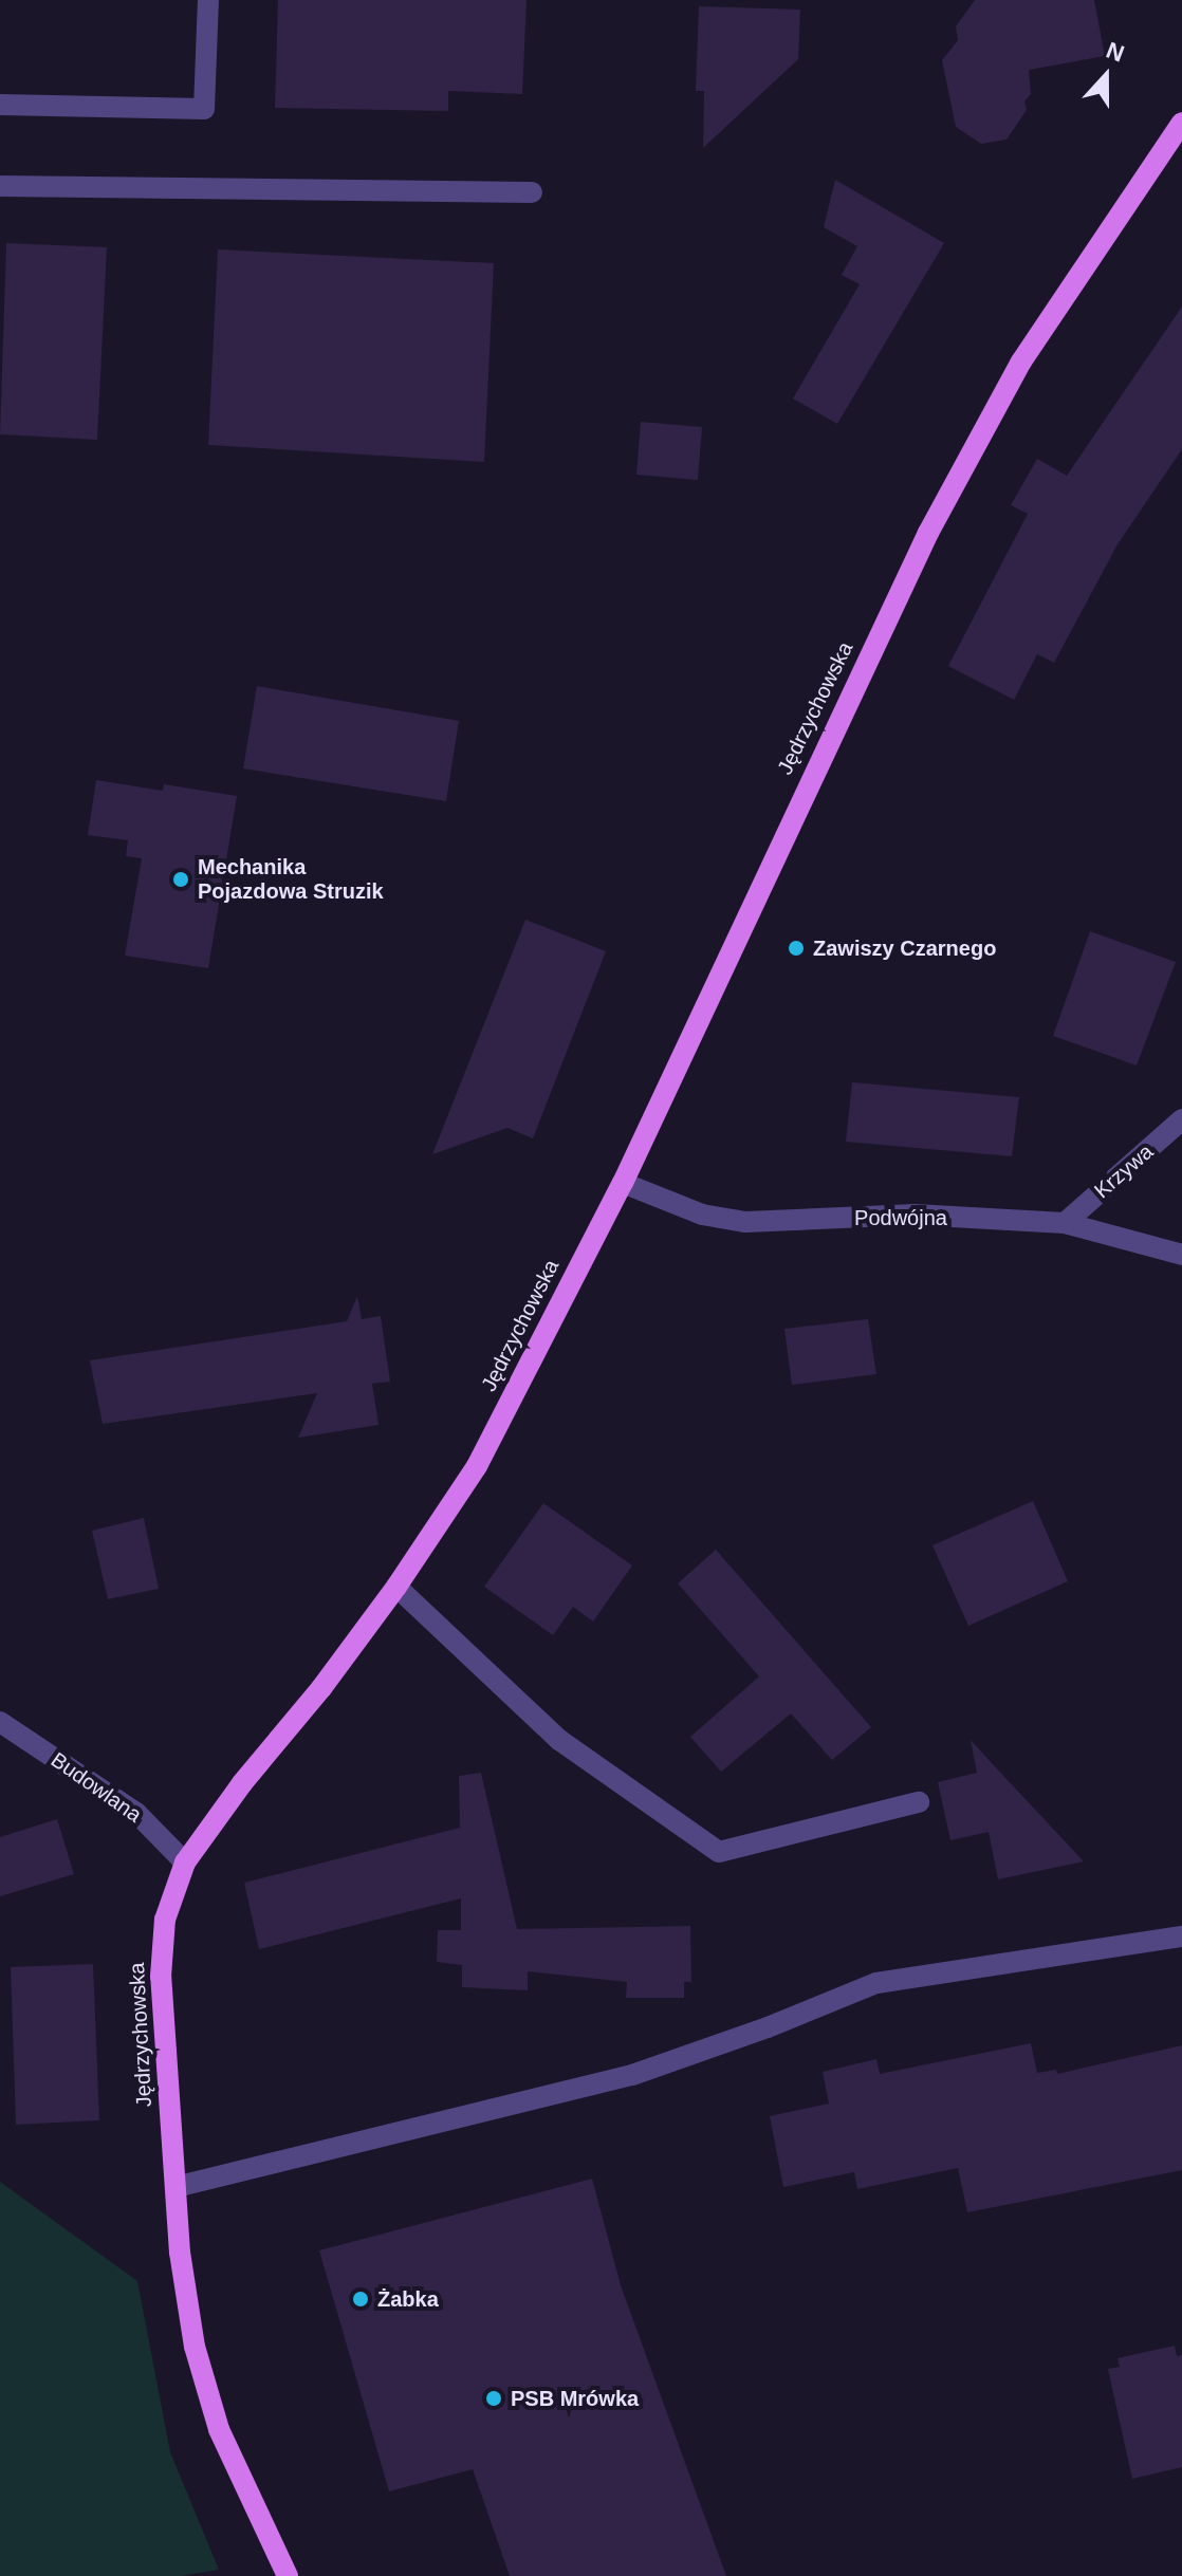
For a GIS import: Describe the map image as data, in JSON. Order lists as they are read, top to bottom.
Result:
{
  "streets": {
    "main road": ["Jędrzychowska"],
    "street": ["Krzywa", "Podwójna", "Budowlana"]
  },
  "crossings": [
    ["Jędrzychowska", "Podwójna"],
    ["Jędrzychowska", "Budowlana"],
    ["Krzywa", "Podwójna"]
  ],
  "places": [
    "Mechanika Pojazdowa Struzik",
    "Zawiszy Czarnego",
    "Żabka",
    "PSB Mrówka"
  ],
  "north": "top"
}
